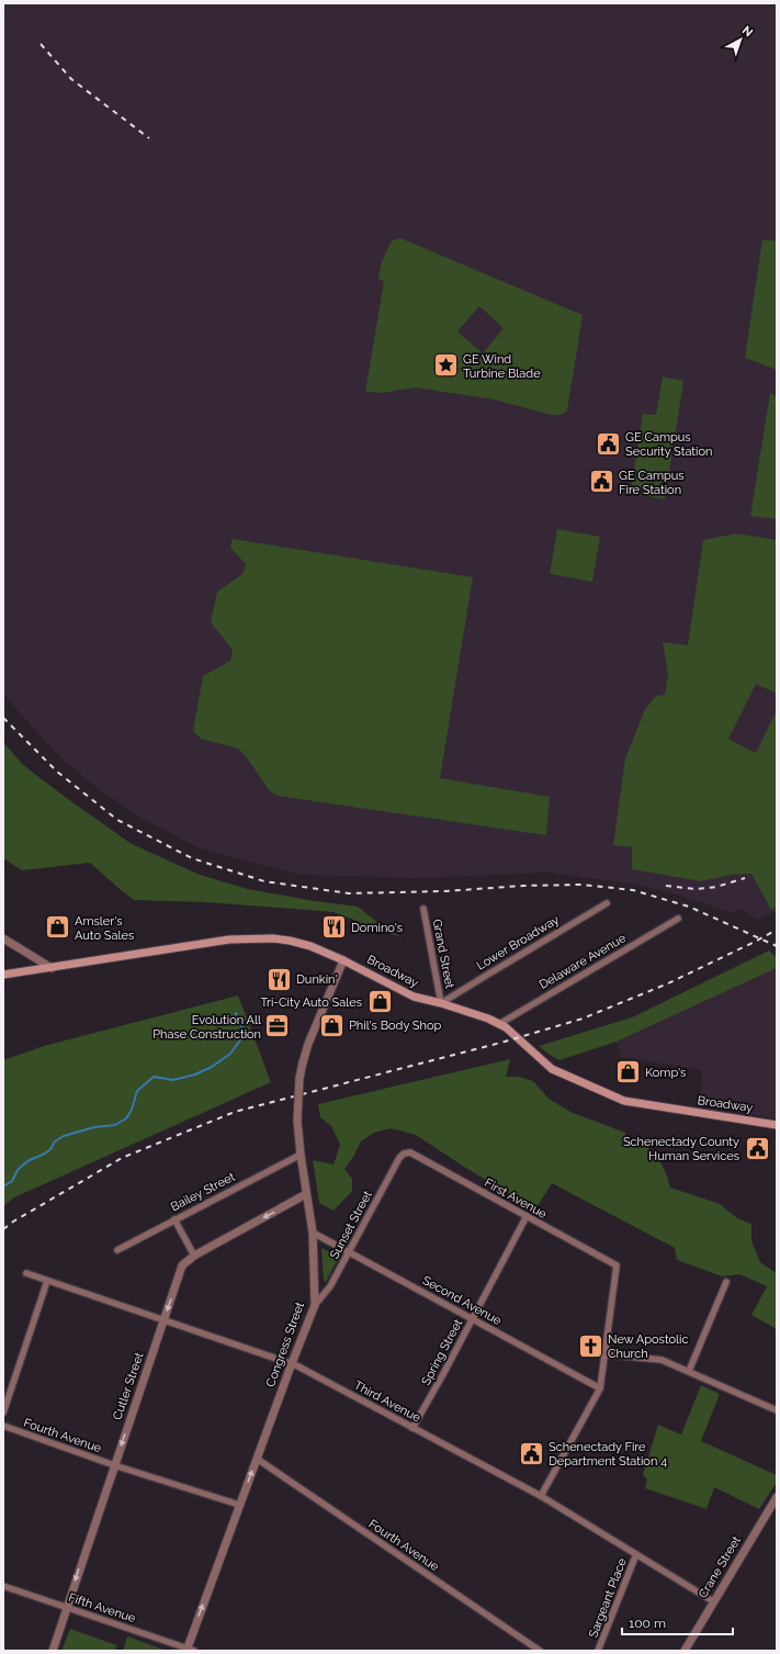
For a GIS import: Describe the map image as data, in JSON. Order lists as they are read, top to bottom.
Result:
{
  "streets": {
    "main road": ["Broadway"],
    "street": [
      "Lower Broadway",
      "Grand Street",
      "Delaware Avenue",
      "Bailey Street",
      "First Avenue",
      "Sunset Street",
      "Second Avenue",
      "Congress Street",
      "Spring Street",
      "Cutler Street",
      "Third Avenue",
      "Fourth Avenue",
      "Crane Street",
      "Sargeant Place",
      "Fifth Avenue"
    ]
  },
  "crossings": [
    ["Lower Broadway", "Grand Street"],
    ["Lower Broadway", "Broadway"],
    ["Grand Street", "Broadway"],
    ["Delaware Avenue", "Broadway"],
    ["Broadway", "Congress Street"],
    ["Bailey Street", "Congress Street"],
    ["First Avenue", "Sunset Street"],
    ["First Avenue", "Spring Street"],
    ["Sunset Street", "Second Avenue"],
    ["Sunset Street", "Congress Street"],
    ["Second Avenue", "Congress Street"],
    ["Second Avenue", "Spring Street"],
    ["Congress Street", "Cutler Street"],
    ["Congress Street", "Third Avenue"],
    ["Congress Street", "Fourth Avenue"],
    ["Congress Street", "Fifth Avenue"],
    ["Spring Street", "Third Avenue"],
    ["Cutler Street", "Third Avenue"],
    ["Cutler Street", "Fourth Avenue"],
    ["Cutler Street", "Fifth Avenue"],
    ["Third Avenue", "Crane Street"],
    ["Third Avenue", "Sargeant Place"]
  ],
  "one_way": ["Cutler Street"],
  "places": {
    "place": ["GE Wind Turbine Blade"],
    "public building": [
      "GE Campus Security Station",
      "GE Campus Fire Station",
      "Schenectady County Human Services",
      "Schenectady Fire Department Station 4"
    ],
    "shop": [
      "Amsler's Auto Sales",
      "Tri-City Auto Sales",
      "Phil's Body Shop",
      "Komp's"
    ],
    "restaurant": ["Domino's", "Dunkin'"],
    "office": ["Evolution All Phase Construction"],
    "church": ["New Apostolic Church"]
  },
  "scale_bar": "100 m",
  "north": "top right"
}
